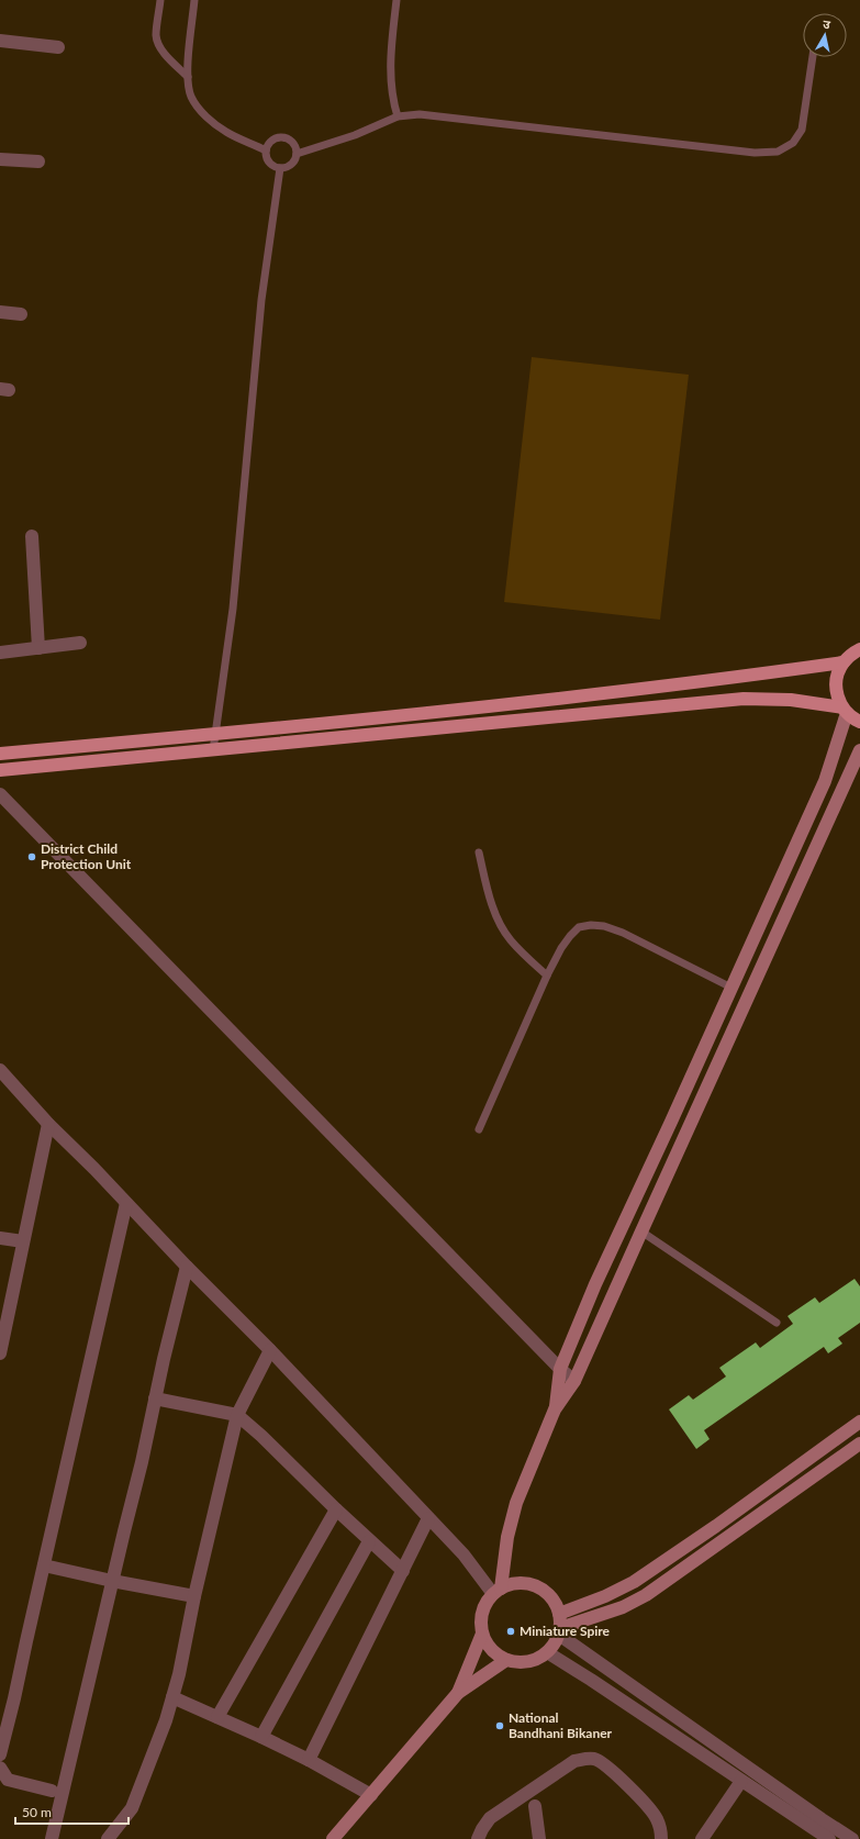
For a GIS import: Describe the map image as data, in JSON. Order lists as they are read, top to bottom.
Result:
{
  "places": ["District Child Protection Unit", "Miniature Spire", "National Bandhani Bikaner"],
  "scale_bar": "50 m",
  "north": "top"
}
